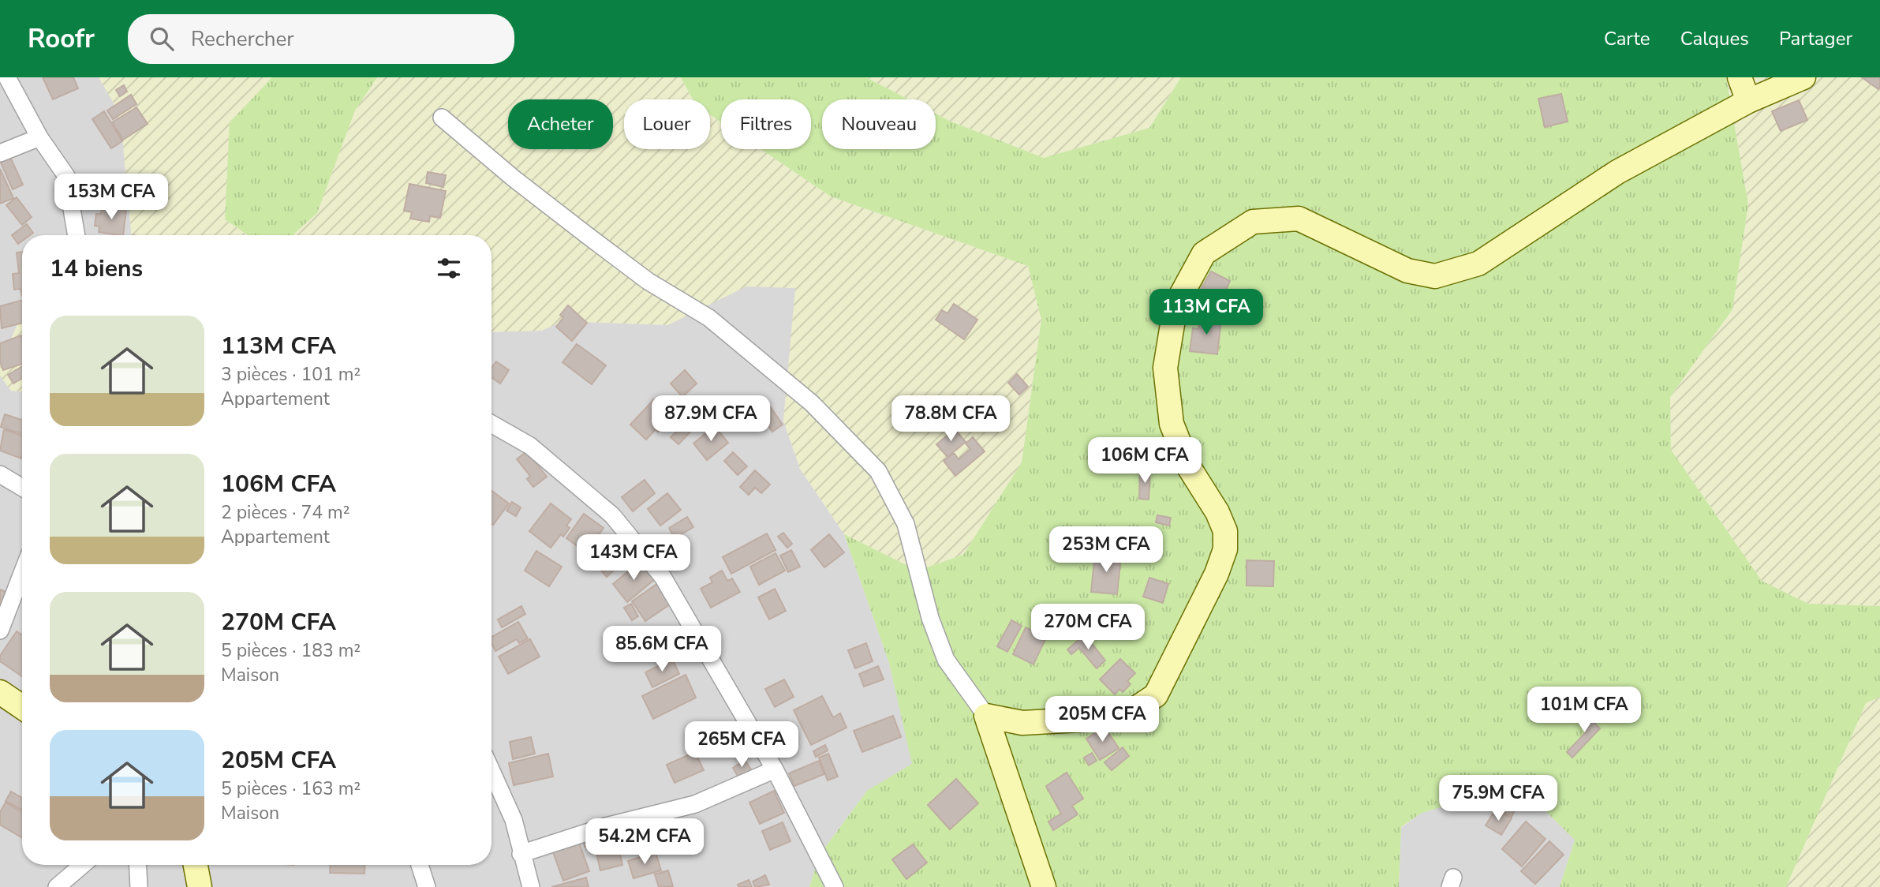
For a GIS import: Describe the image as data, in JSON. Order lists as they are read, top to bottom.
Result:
{
  "page": {
    "header": "Roofr",
    "search": "Rechercher",
    "nav": ["Carte", "Calques", "Partager"],
    "chip": [
      "Acheter",
      "Louer",
      "Filtres",
      "Nouveau"
    ],
    "price": [
      "153M CFA",
      "113M CFA",
      "87.9M CFA",
      "78.8M CFA",
      "106M CFA",
      "253M CFA",
      "143M CFA",
      "270M CFA",
      "85.6M CFA",
      "101M CFA",
      "205M CFA",
      "265M CFA",
      "75.9M CFA",
      "54.2M CFA"
    ],
    "heading": "14 biens",
    "list": [
      {
        "name": "113M CFA",
        "note": "3 pièces · 101 m² · Appartement"
      },
      {
        "name": "106M CFA",
        "note": "2 pièces · 74 m² · Appartement"
      },
      {
        "name": "270M CFA",
        "note": "5 pièces · 183 m² · Maison"
      },
      {
        "name": "205M CFA",
        "note": "5 pièces · 163 m² · Maison"
      }
    ]
  }
}
